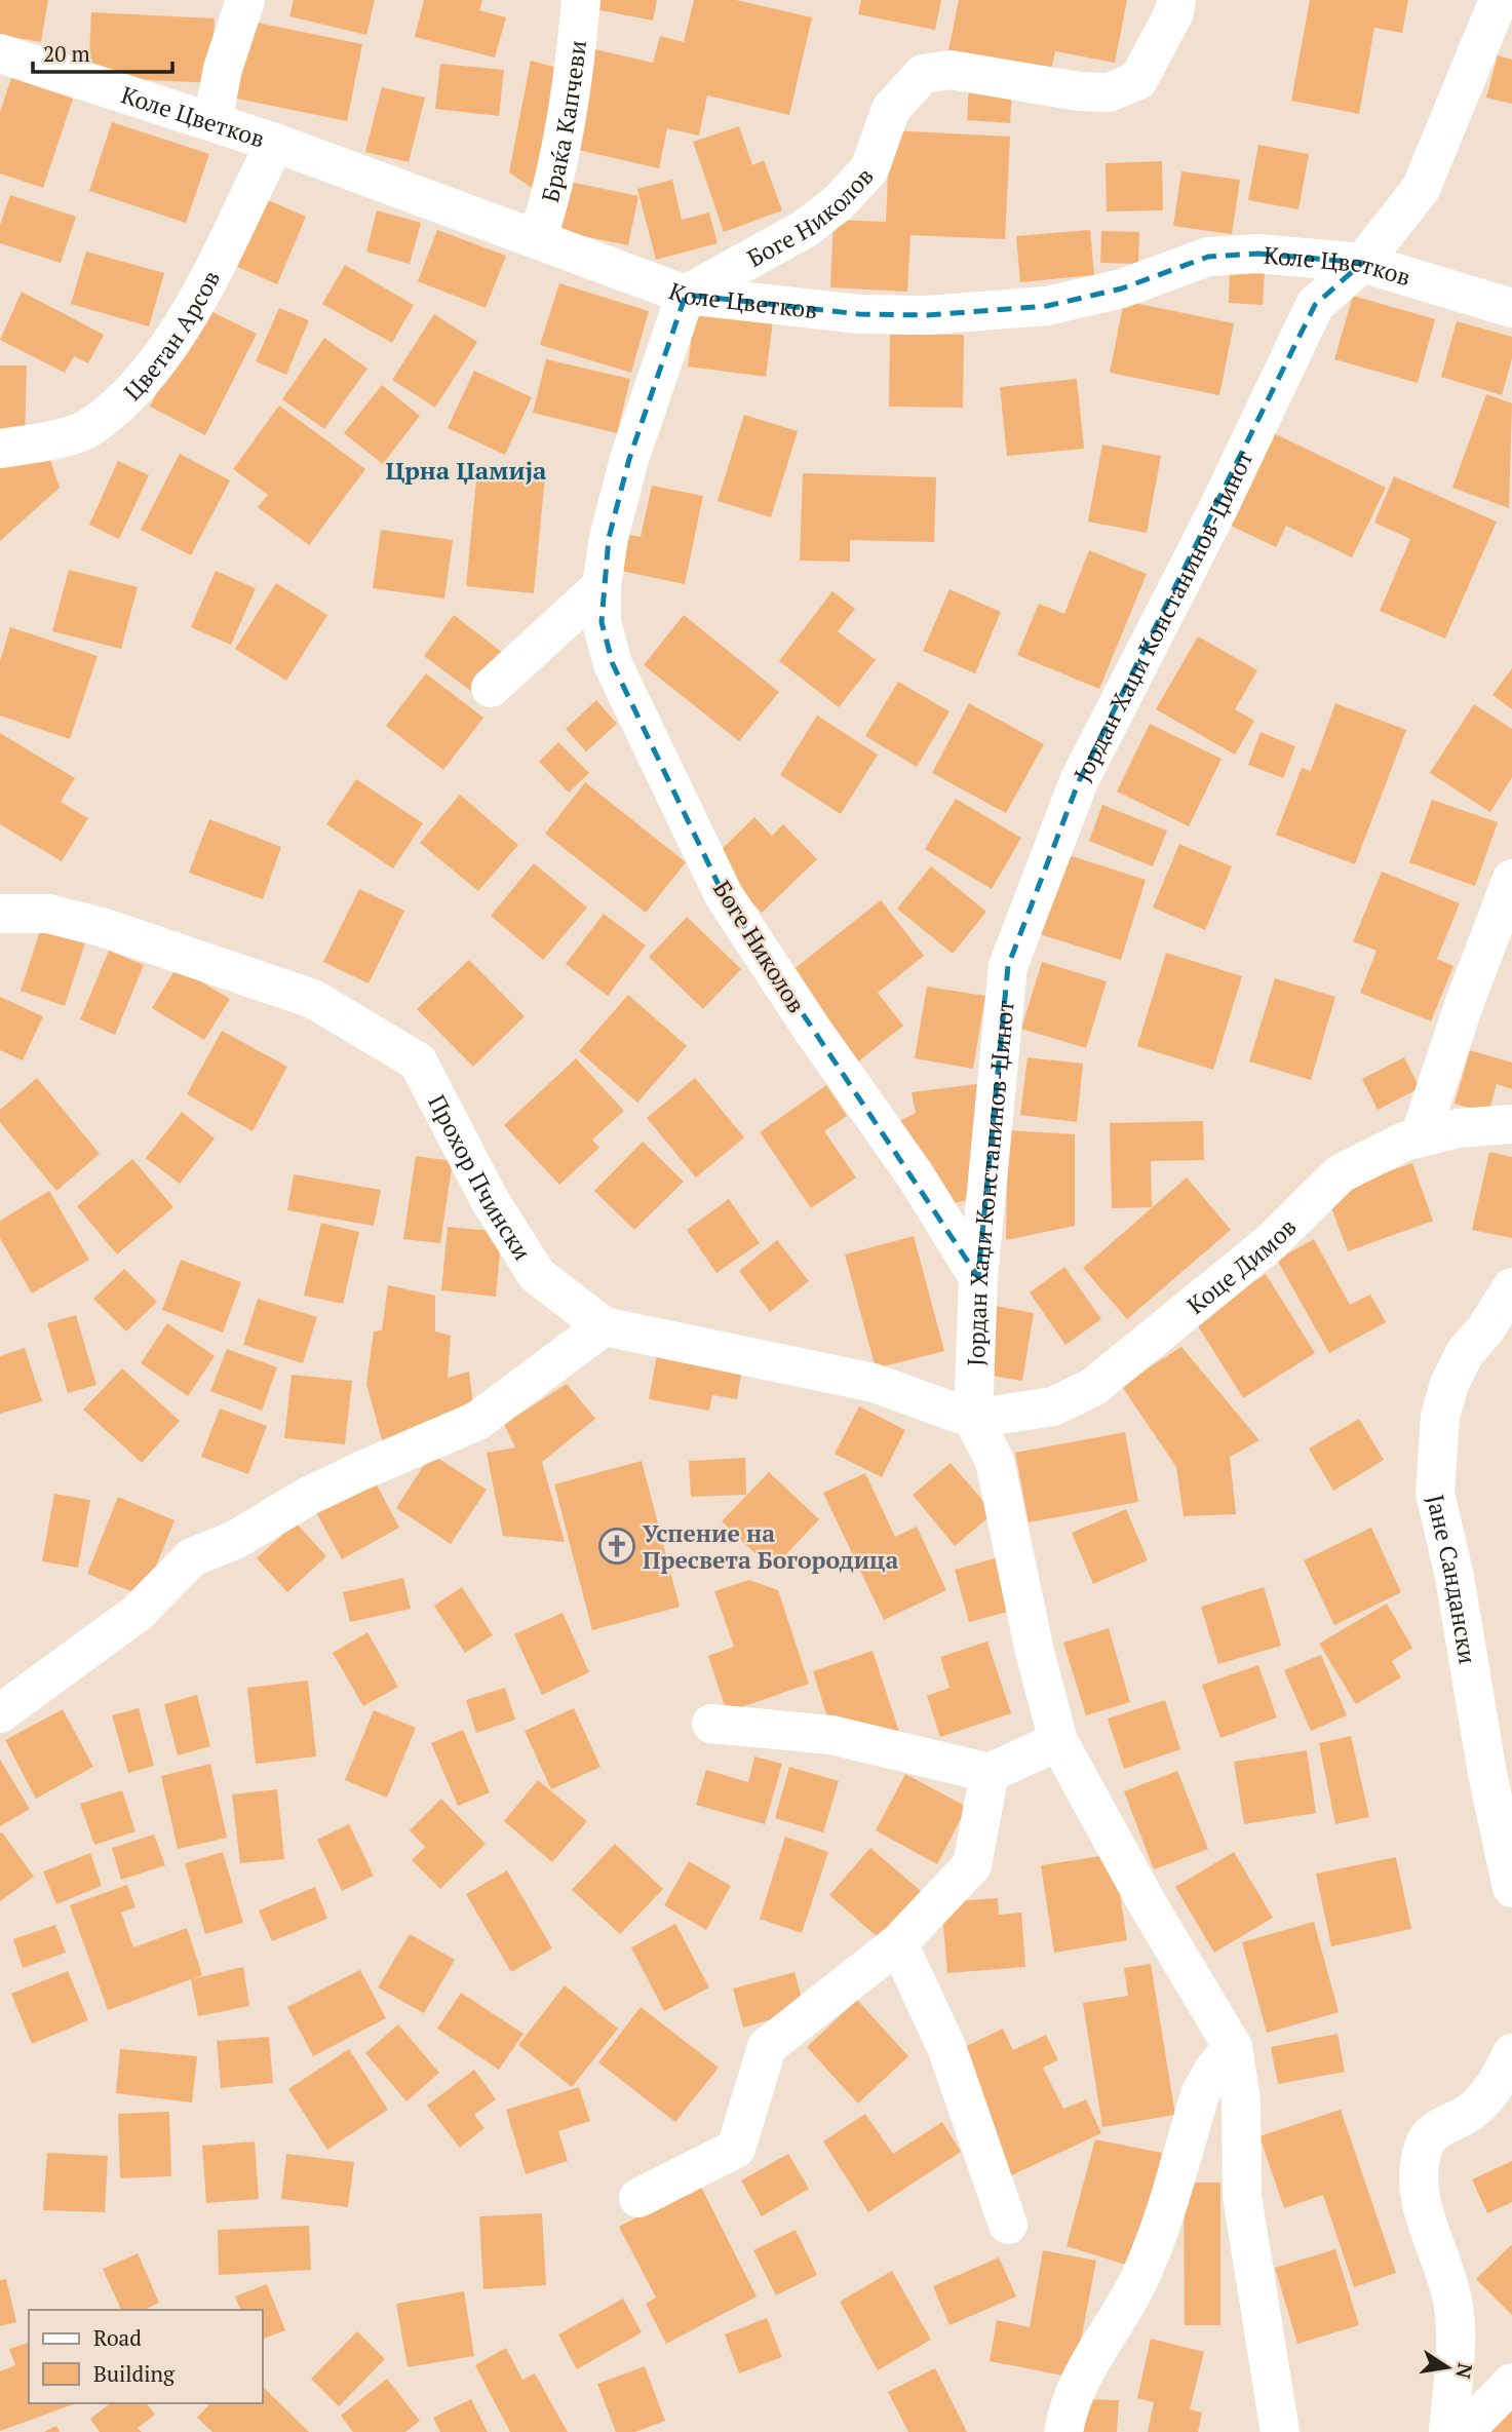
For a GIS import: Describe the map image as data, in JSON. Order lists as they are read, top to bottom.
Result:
{
  "streets": {
    "street": [
      "Коле Цветков",
      "Браќа Капчеви",
      "Боге Николов",
      "Цветан Арсов",
      "Јордан Хаџи Констанинов-Џинот",
      "Прохор Пчински",
      "Коце Димов",
      "Јане Сандански"
    ]
  },
  "crossings": [
    ["Коле Цветков", "Браќа Капчеви"],
    ["Коле Цветков", "Боге Николов"],
    ["Коле Цветков", "Цветан Арсов"],
    ["Коле Цветков", "Јордан Хаџи Констанинов-Џинот"],
    ["Боге Николов", "Јордан Хаџи Констанинов-Џинот"],
    ["Јордан Хаџи Констанинов-Џинот", "Прохор Пчински"],
    ["Јордан Хаџи Констанинов-Џинот", "Коце Димов"],
    ["Прохор Пчински", "Коце Димов"]
  ],
  "districts": ["Црна Џамија"],
  "places": {
    "church": ["Успение на Пресвета Богородица"]
  },
  "legend": ["Road", "Building"],
  "scale_bar": "20 m",
  "north": "right"
}
